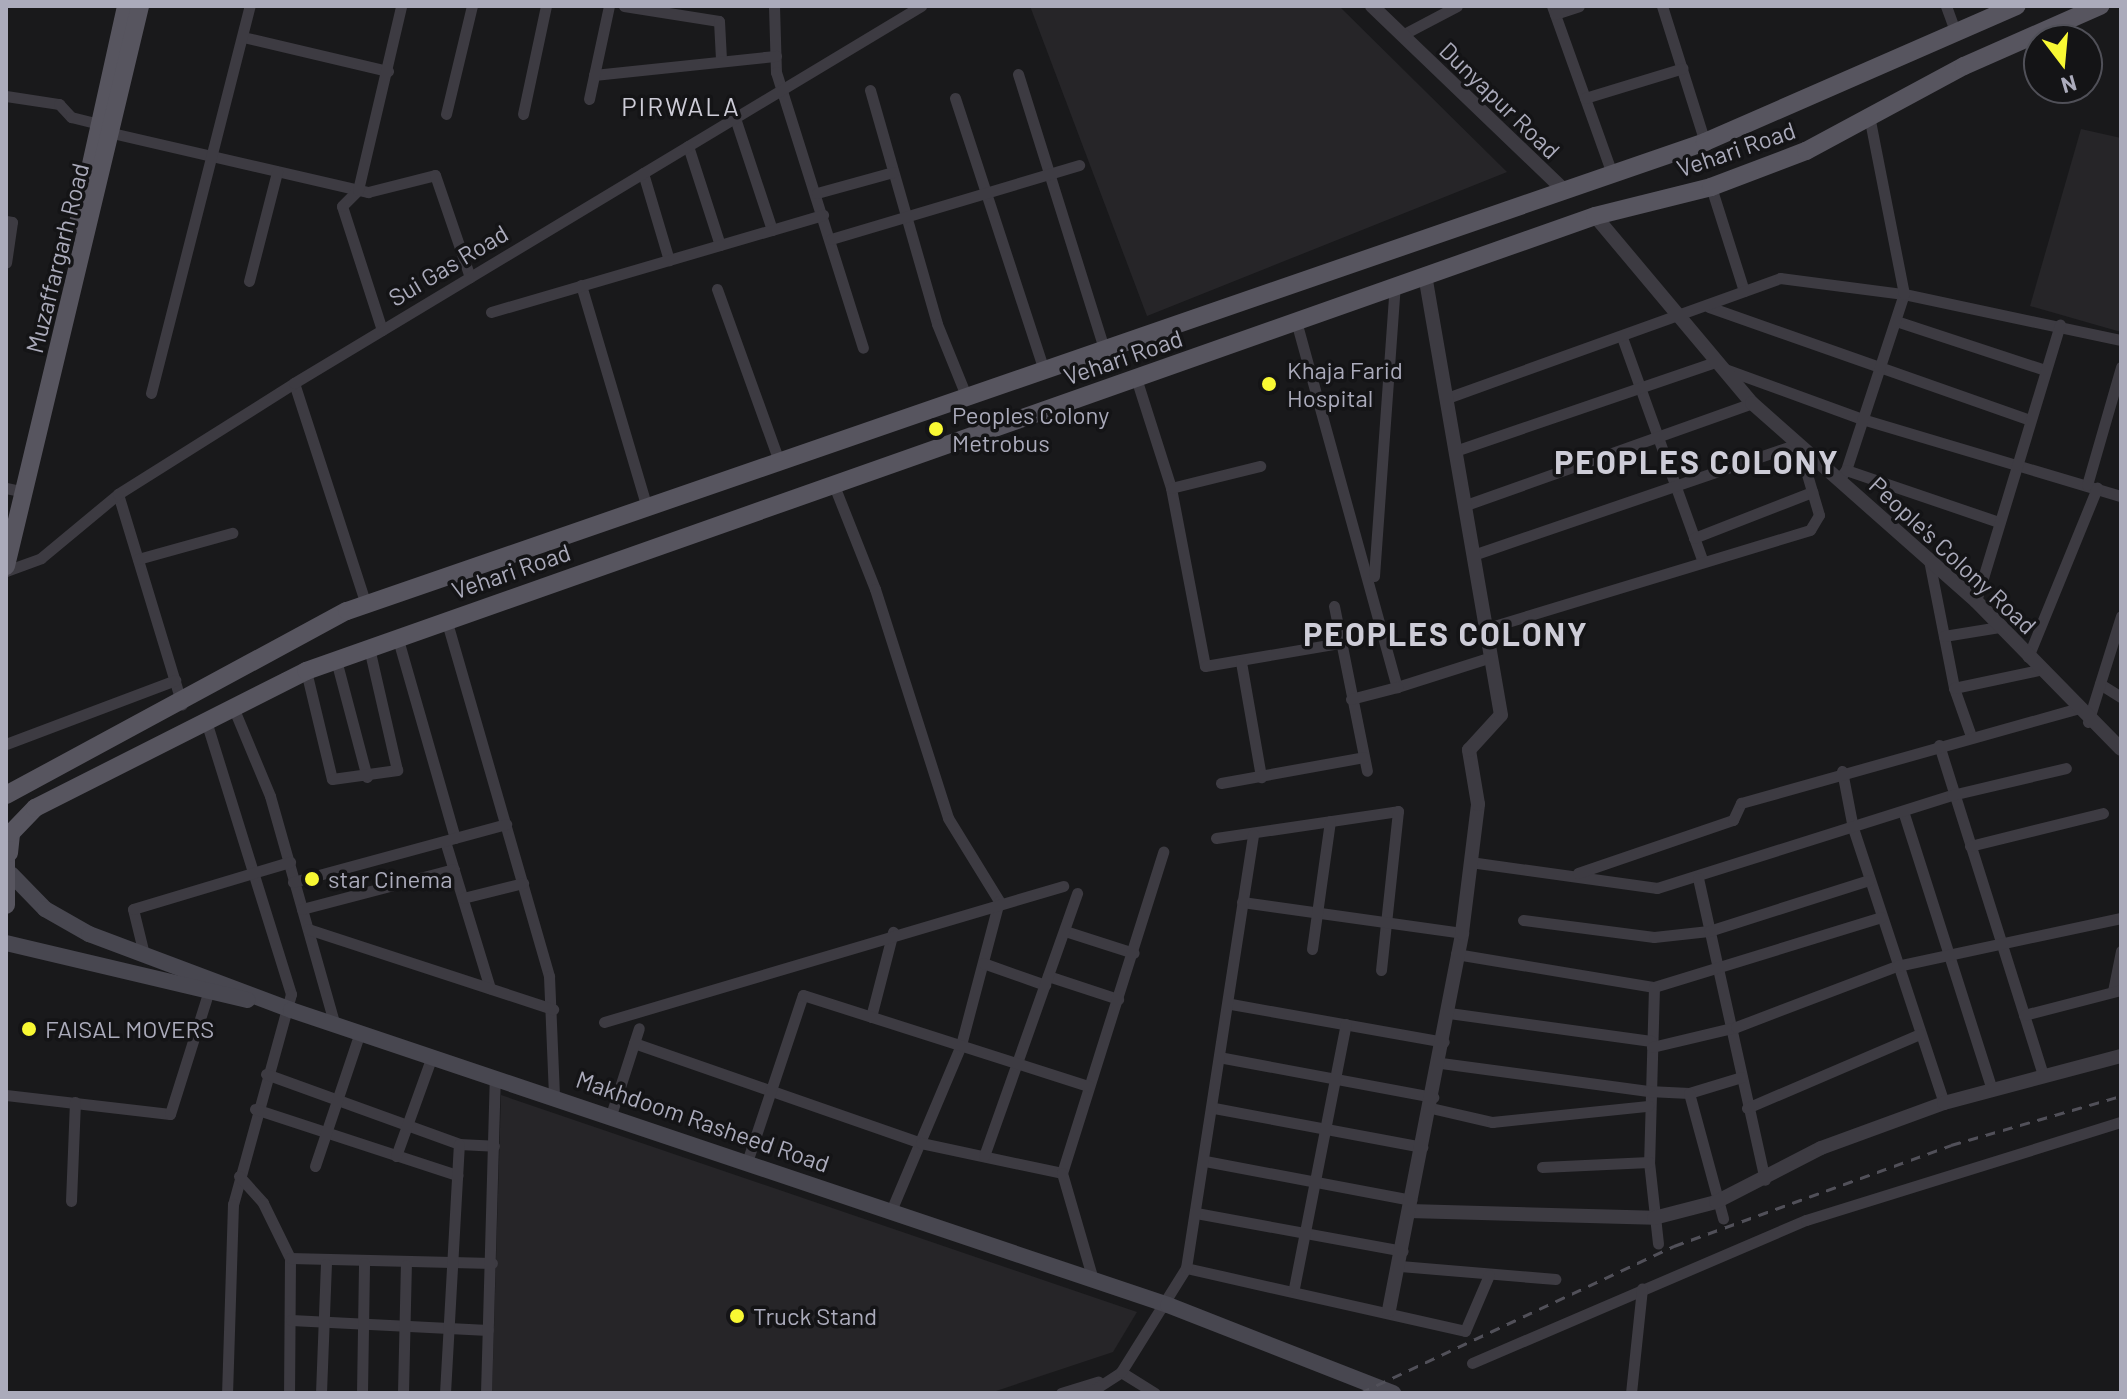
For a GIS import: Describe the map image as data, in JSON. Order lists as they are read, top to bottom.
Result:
{
  "streets": {
    "main road": ["Vehari Road", "Makhdoom Rasheed Road"],
    "street": ["Dunyapur Road", "Sui Gas Road", "People's Colony Road"]
  },
  "crossings": [
    ["Dunyapur Road", "Vehari Road"],
    ["Vehari Road", "People's Colony Road"]
  ],
  "districts": ["PIRWALA", "PEOPLES COLONY", "PEOPLES COLONY"],
  "places": [
    "Khaja Farid Hospital",
    "Peoples Colony Metrobus",
    "star Cinema",
    "FAISAL MOVERS",
    "Truck Stand"
  ],
  "north": "bottom"
}
